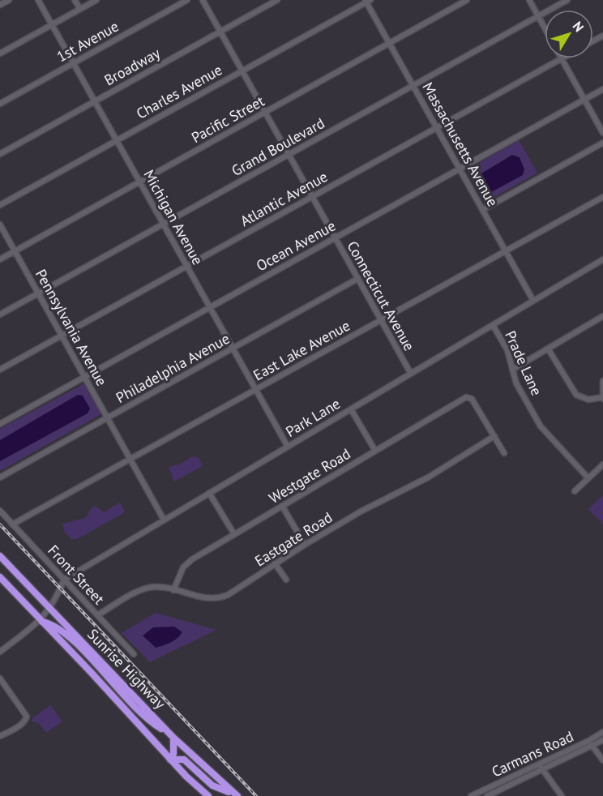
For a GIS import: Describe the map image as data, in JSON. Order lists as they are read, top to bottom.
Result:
{
  "streets": {
    "highway": ["Sunrise Highway"],
    "street": [
      "1st Avenue",
      "Broadway",
      "Charles Avenue",
      "Pacific Street",
      "Massachusetts Avenue",
      "Grand Boulevard",
      "Atlantic Avenue",
      "Michigan Avenue",
      "Ocean Avenue",
      "Connecticut Avenue",
      "Pennsylvania Avenue",
      "East Lake Avenue",
      "Prade Lane",
      "Philadelphia Avenue",
      "Park Lane",
      "Westgate Road",
      "Eastgate Road",
      "Front Street",
      "Carmans Road"
    ]
  },
  "crossings": [
    ["1st Avenue", "Michigan Avenue"],
    ["Broadway", "Michigan Avenue"],
    ["Broadway", "Connecticut Avenue"],
    ["Charles Avenue", "Massachusetts Avenue"],
    ["Charles Avenue", "Michigan Avenue"],
    ["Charles Avenue", "Connecticut Avenue"],
    ["Pacific Street", "Massachusetts Avenue"],
    ["Pacific Street", "Michigan Avenue"],
    ["Pacific Street", "Connecticut Avenue"],
    ["Pacific Street", "Pennsylvania Avenue"],
    ["Massachusetts Avenue", "Grand Boulevard"],
    ["Massachusetts Avenue", "Atlantic Avenue"],
    ["Massachusetts Avenue", "Ocean Avenue"],
    ["Massachusetts Avenue", "East Lake Avenue"],
    ["Massachusetts Avenue", "Park Lane"],
    ["Grand Boulevard", "Michigan Avenue"],
    ["Grand Boulevard", "Connecticut Avenue"],
    ["Grand Boulevard", "Pennsylvania Avenue"],
    ["Atlantic Avenue", "Michigan Avenue"],
    ["Atlantic Avenue", "Connecticut Avenue"],
    ["Atlantic Avenue", "Pennsylvania Avenue"],
    ["Michigan Avenue", "Ocean Avenue"],
    ["Michigan Avenue", "East Lake Avenue"],
    ["Michigan Avenue", "Philadelphia Avenue"],
    ["Michigan Avenue", "Park Lane"],
    ["Ocean Avenue", "Connecticut Avenue"],
    ["Ocean Avenue", "Pennsylvania Avenue"],
    ["Connecticut Avenue", "East Lake Avenue"],
    ["Connecticut Avenue", "Philadelphia Avenue"],
    ["Connecticut Avenue", "Park Lane"],
    ["Pennsylvania Avenue", "East Lake Avenue"],
    ["Pennsylvania Avenue", "Philadelphia Avenue"],
    ["Pennsylvania Avenue", "Park Lane"],
    ["East Lake Avenue", "Front Street"],
    ["Prade Lane", "Park Lane"],
    ["Park Lane", "Front Street"],
    ["Westgate Road", "Eastgate Road"],
    ["Eastgate Road", "Front Street"]
  ],
  "north": "top right"
}
